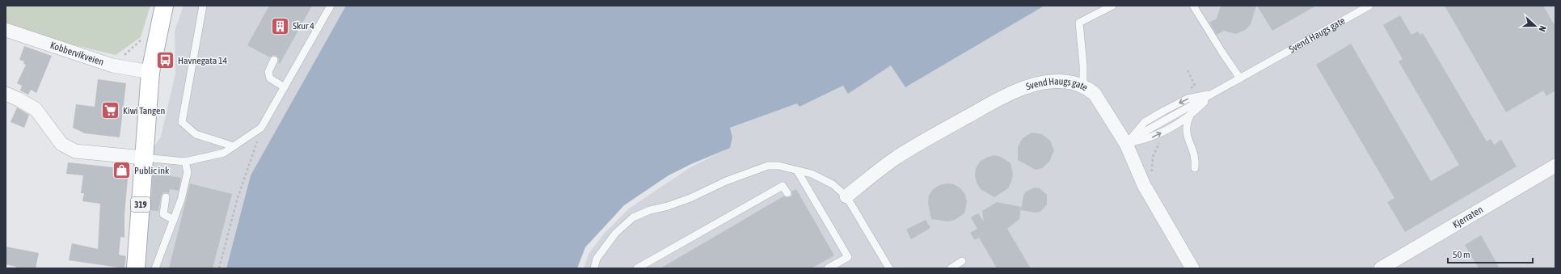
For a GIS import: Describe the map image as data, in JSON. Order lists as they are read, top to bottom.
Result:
{
  "streets": {
    "main road": ["319"],
    "street": ["Svend Haugs gate", "Kobbervikveien", "Kjerraten"]
  },
  "crossings": [
    ["Kobbervikveien", "319"]
  ],
  "places": {
    "building": ["Skur 4"],
    "bus stop": ["Havnegata 14"],
    "supermarket": ["Kiwi Tangen"],
    "shop": ["Public ink"]
  },
  "scale_bar": "50 m",
  "north": "right"
}
